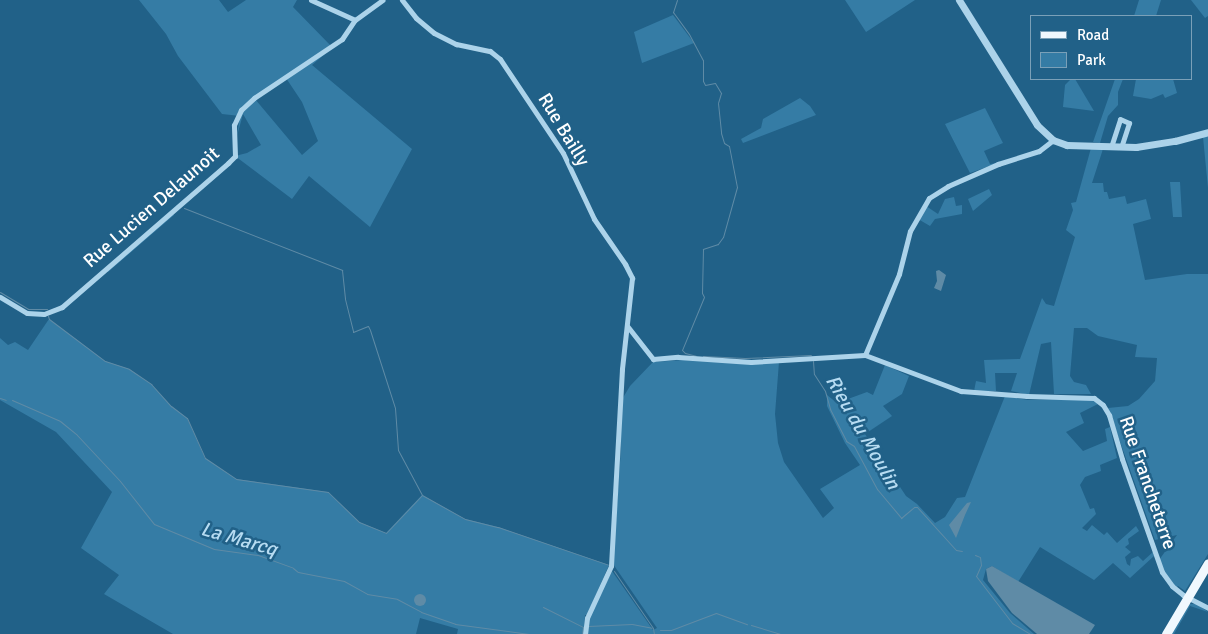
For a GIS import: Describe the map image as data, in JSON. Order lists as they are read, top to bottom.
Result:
{
  "streets": {
    "street": ["Rue Bailly", "Rue Lucien Delaunoit", "Rue Francheterre"]
  },
  "crossings": [
    ["Rue Bailly", "Rue Francheterre"]
  ],
  "water": ["Rieu du Moulin", "La Marcq"],
  "legend": ["Road", "Park"]
}
